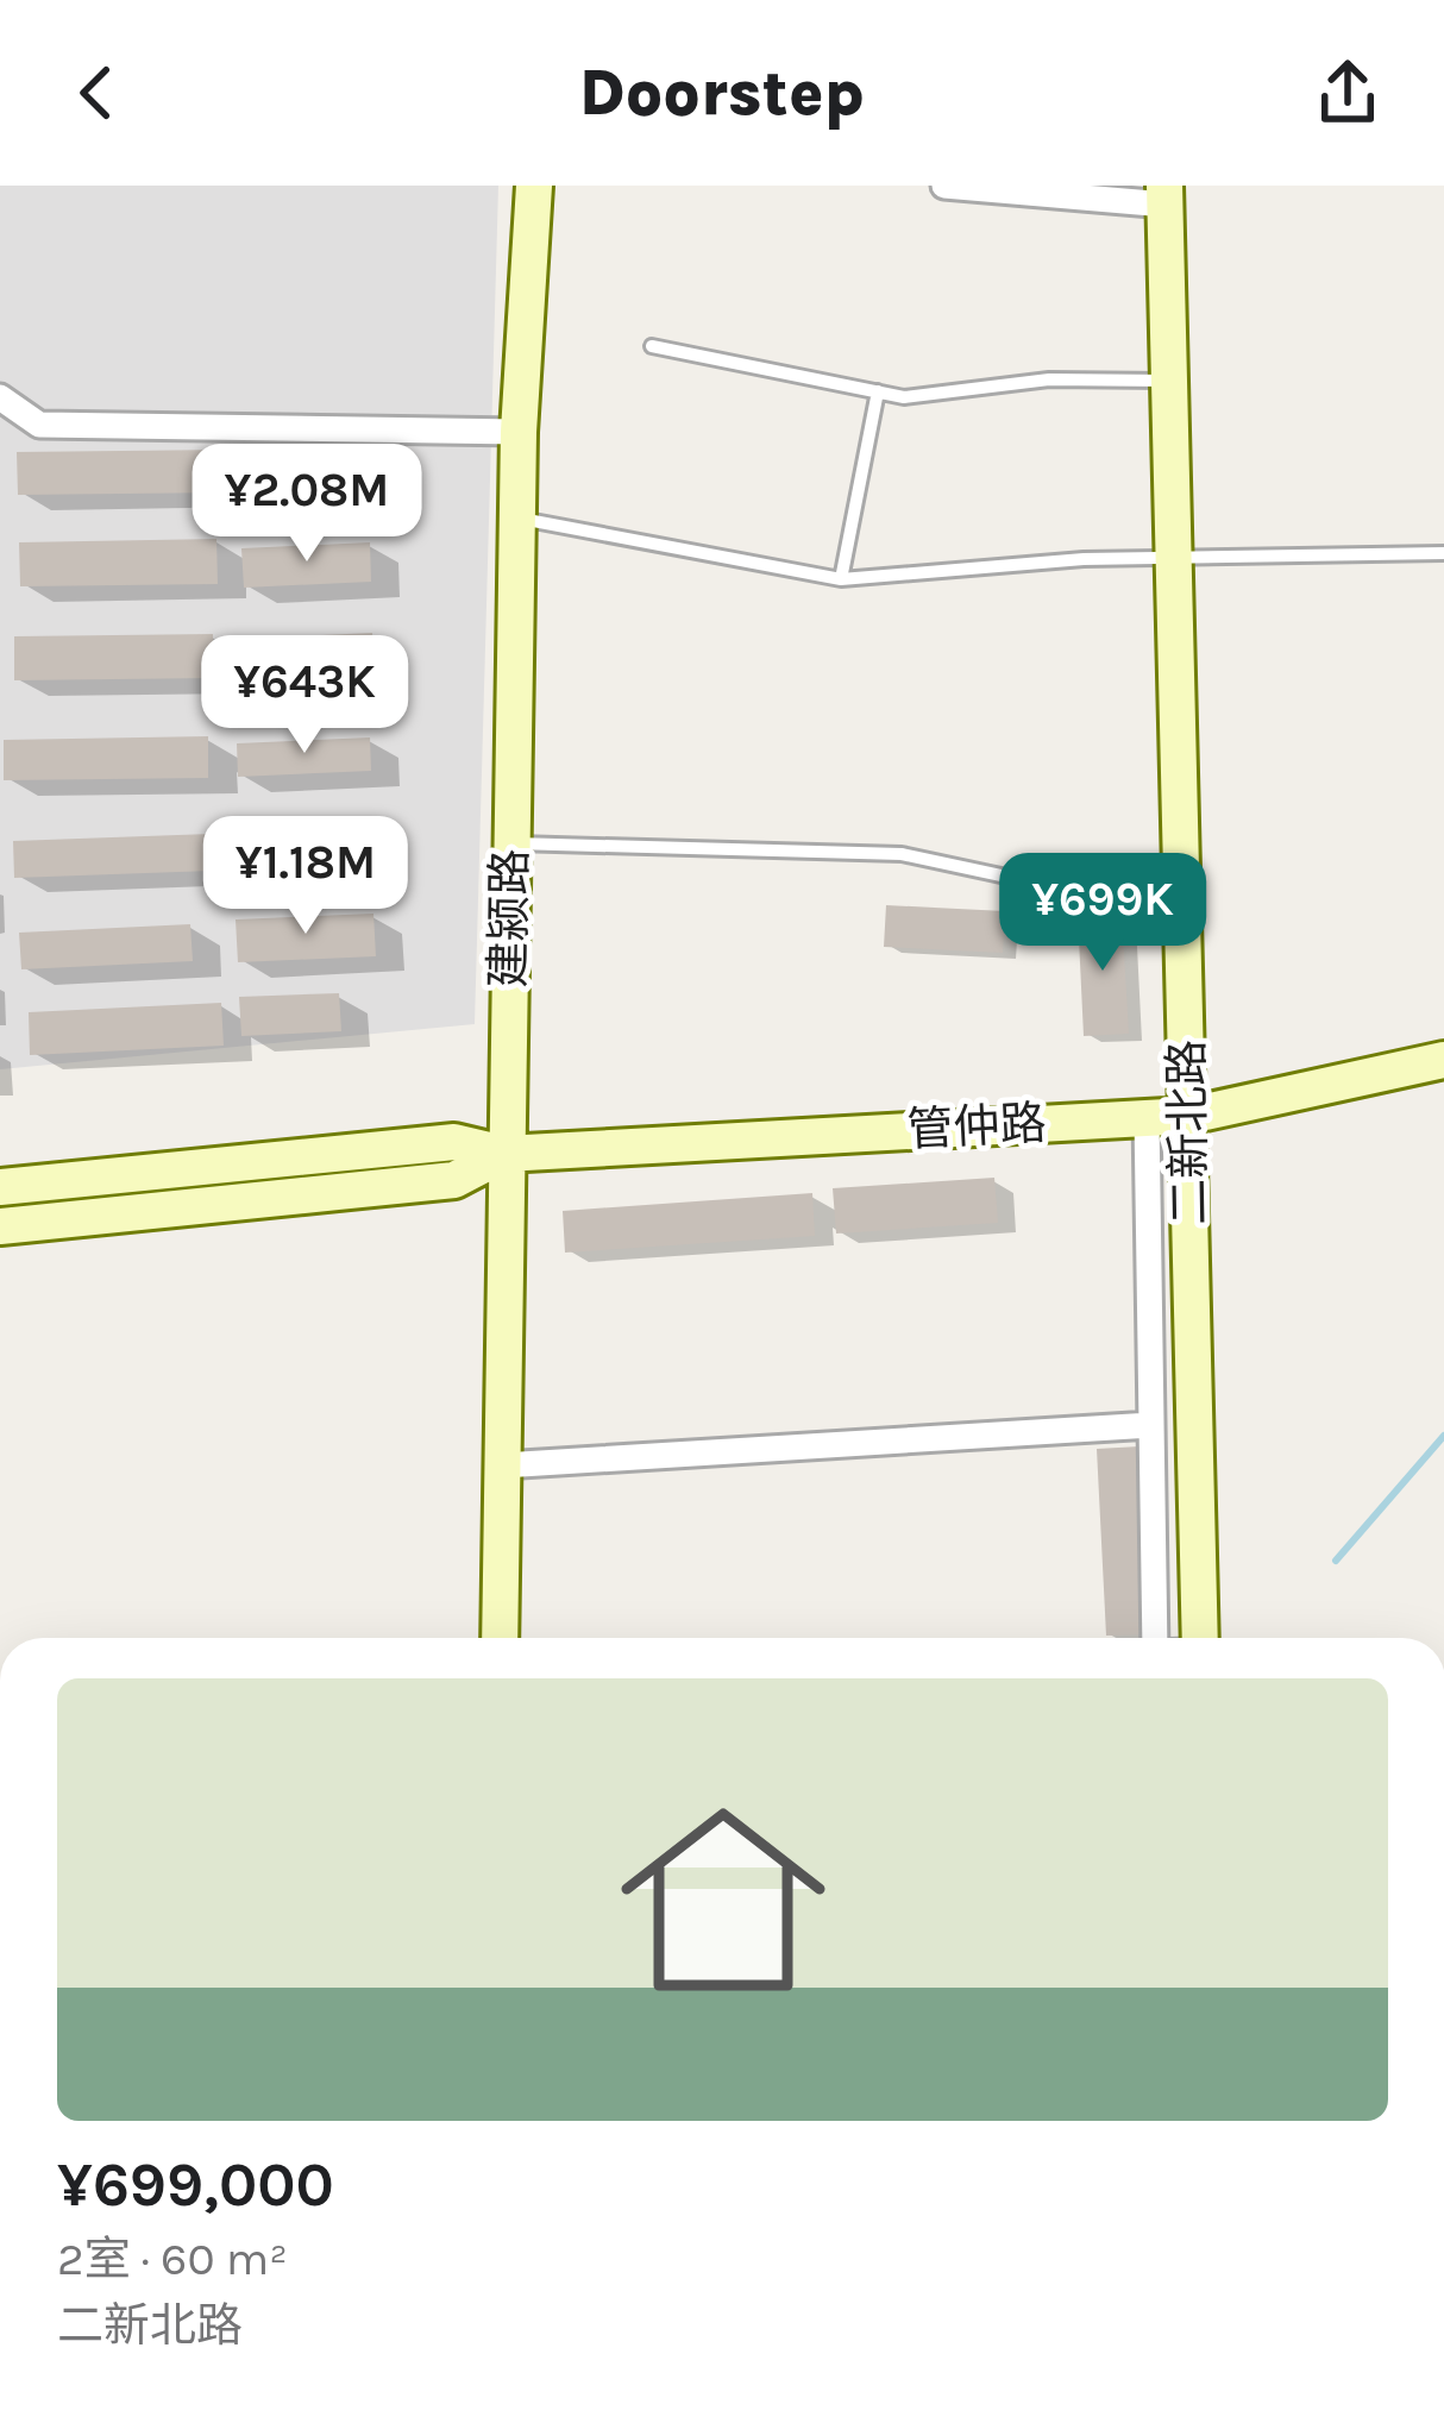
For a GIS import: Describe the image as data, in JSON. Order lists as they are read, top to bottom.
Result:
{
  "streets": {
    "street": ["建颍路", "管仲路", "二新北路"]
  },
  "crossings": [
    ["建颍路", "管仲路"],
    ["管仲路", "二新北路"]
  ],
  "page": {
    "header": "Doorstep",
    "price": [
      "¥2.08M",
      "¥643K",
      "¥1.18M",
      "¥699K"
    ],
    "list": [
      {
        "name": "¥699,000",
        "note": "2室 · 60 m² · 二新北路"
      }
    ]
  }
}
